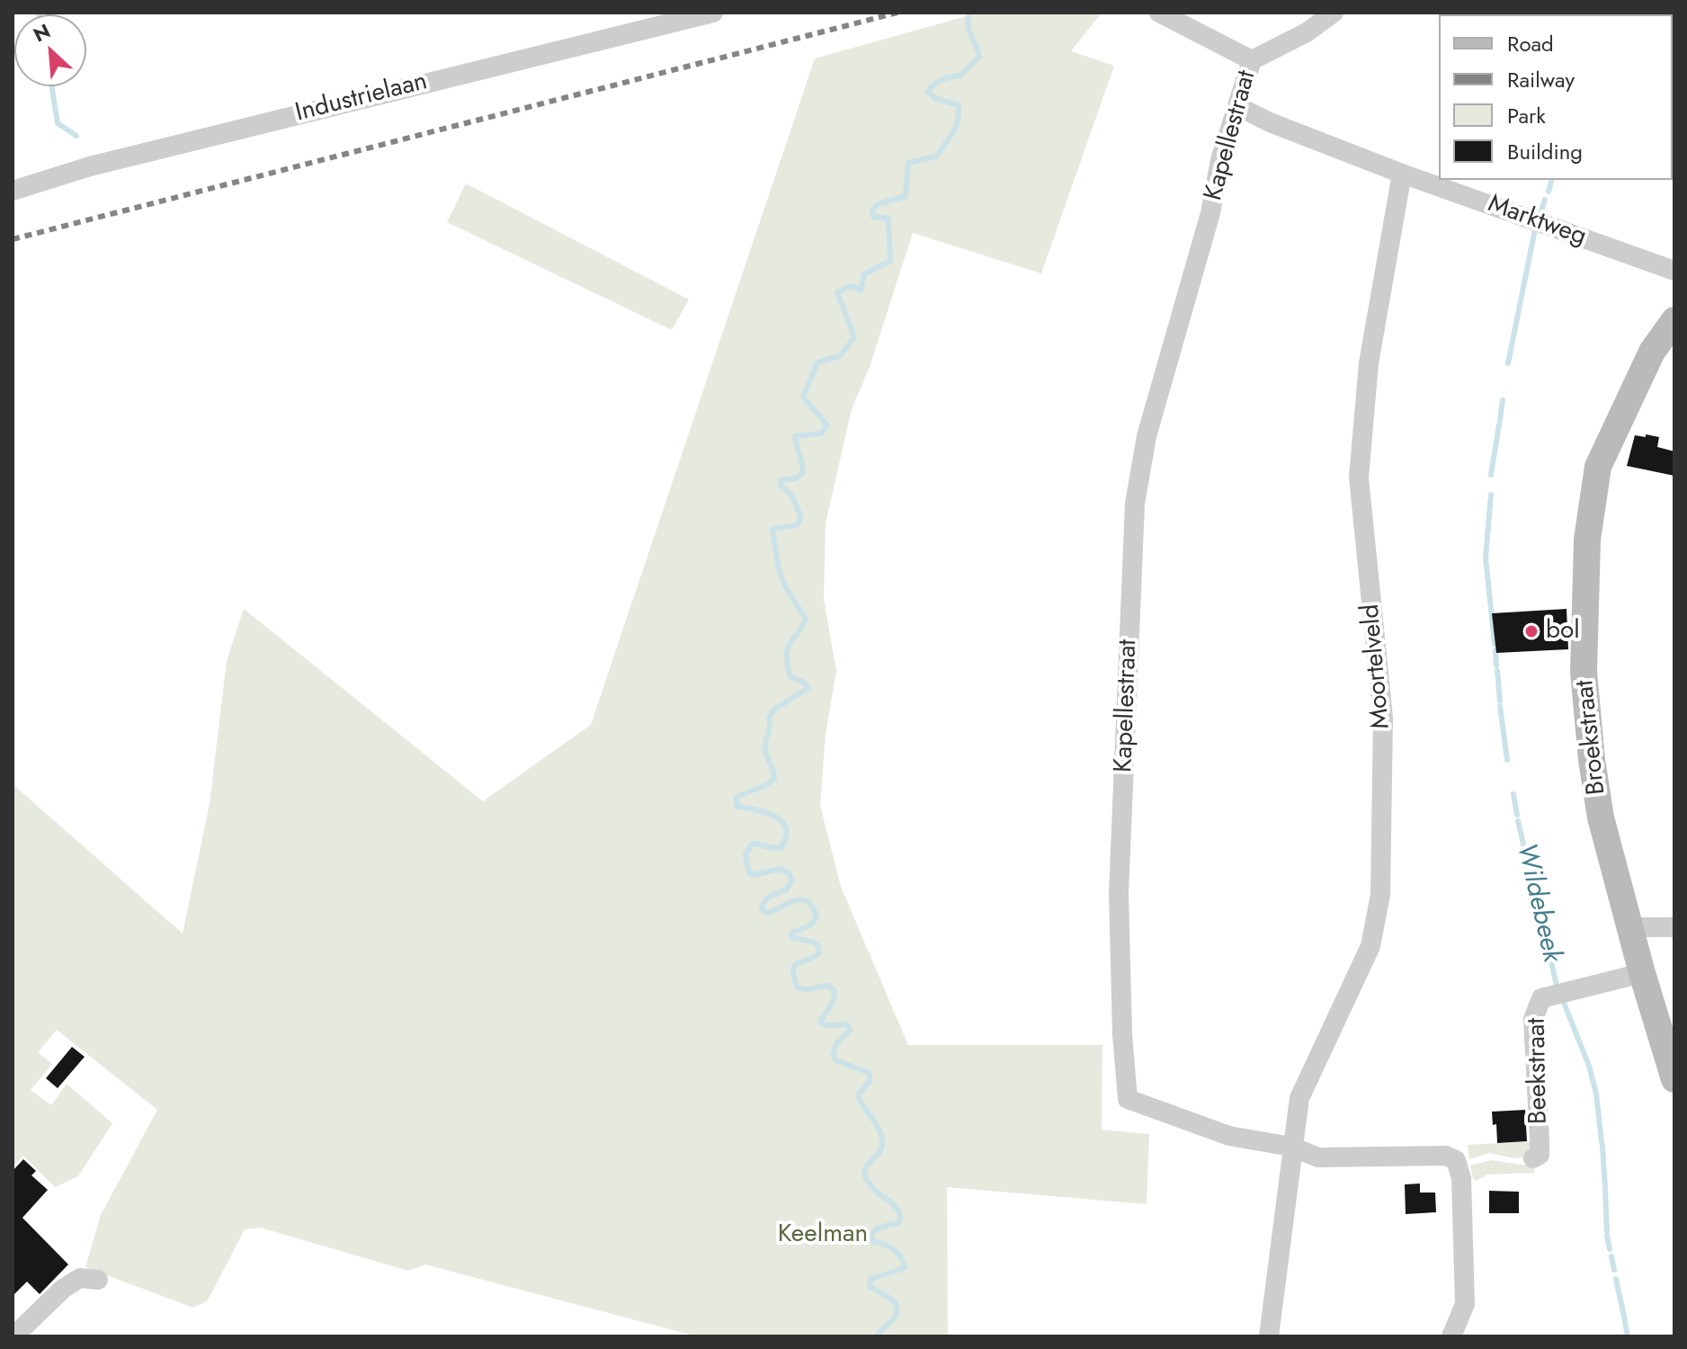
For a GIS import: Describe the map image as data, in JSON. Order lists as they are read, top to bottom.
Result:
{
  "streets": {
    "street": [
      "Industrielaan",
      "Kapellestraat",
      "Marktweg",
      "Moortelveld",
      "Broekstraat",
      "Beekstraat"
    ]
  },
  "crossings": [
    ["Kapellestraat", "Marktweg"],
    ["Kapellestraat", "Moortelveld"],
    ["Marktweg", "Moortelveld"],
    ["Broekstraat", "Beekstraat"]
  ],
  "water": ["Wildebeek"],
  "parks": ["Keelman"],
  "places": ["bol"],
  "legend": [
    "Road",
    "Railway",
    "Park",
    "Building"
  ],
  "north": "top left"
}
